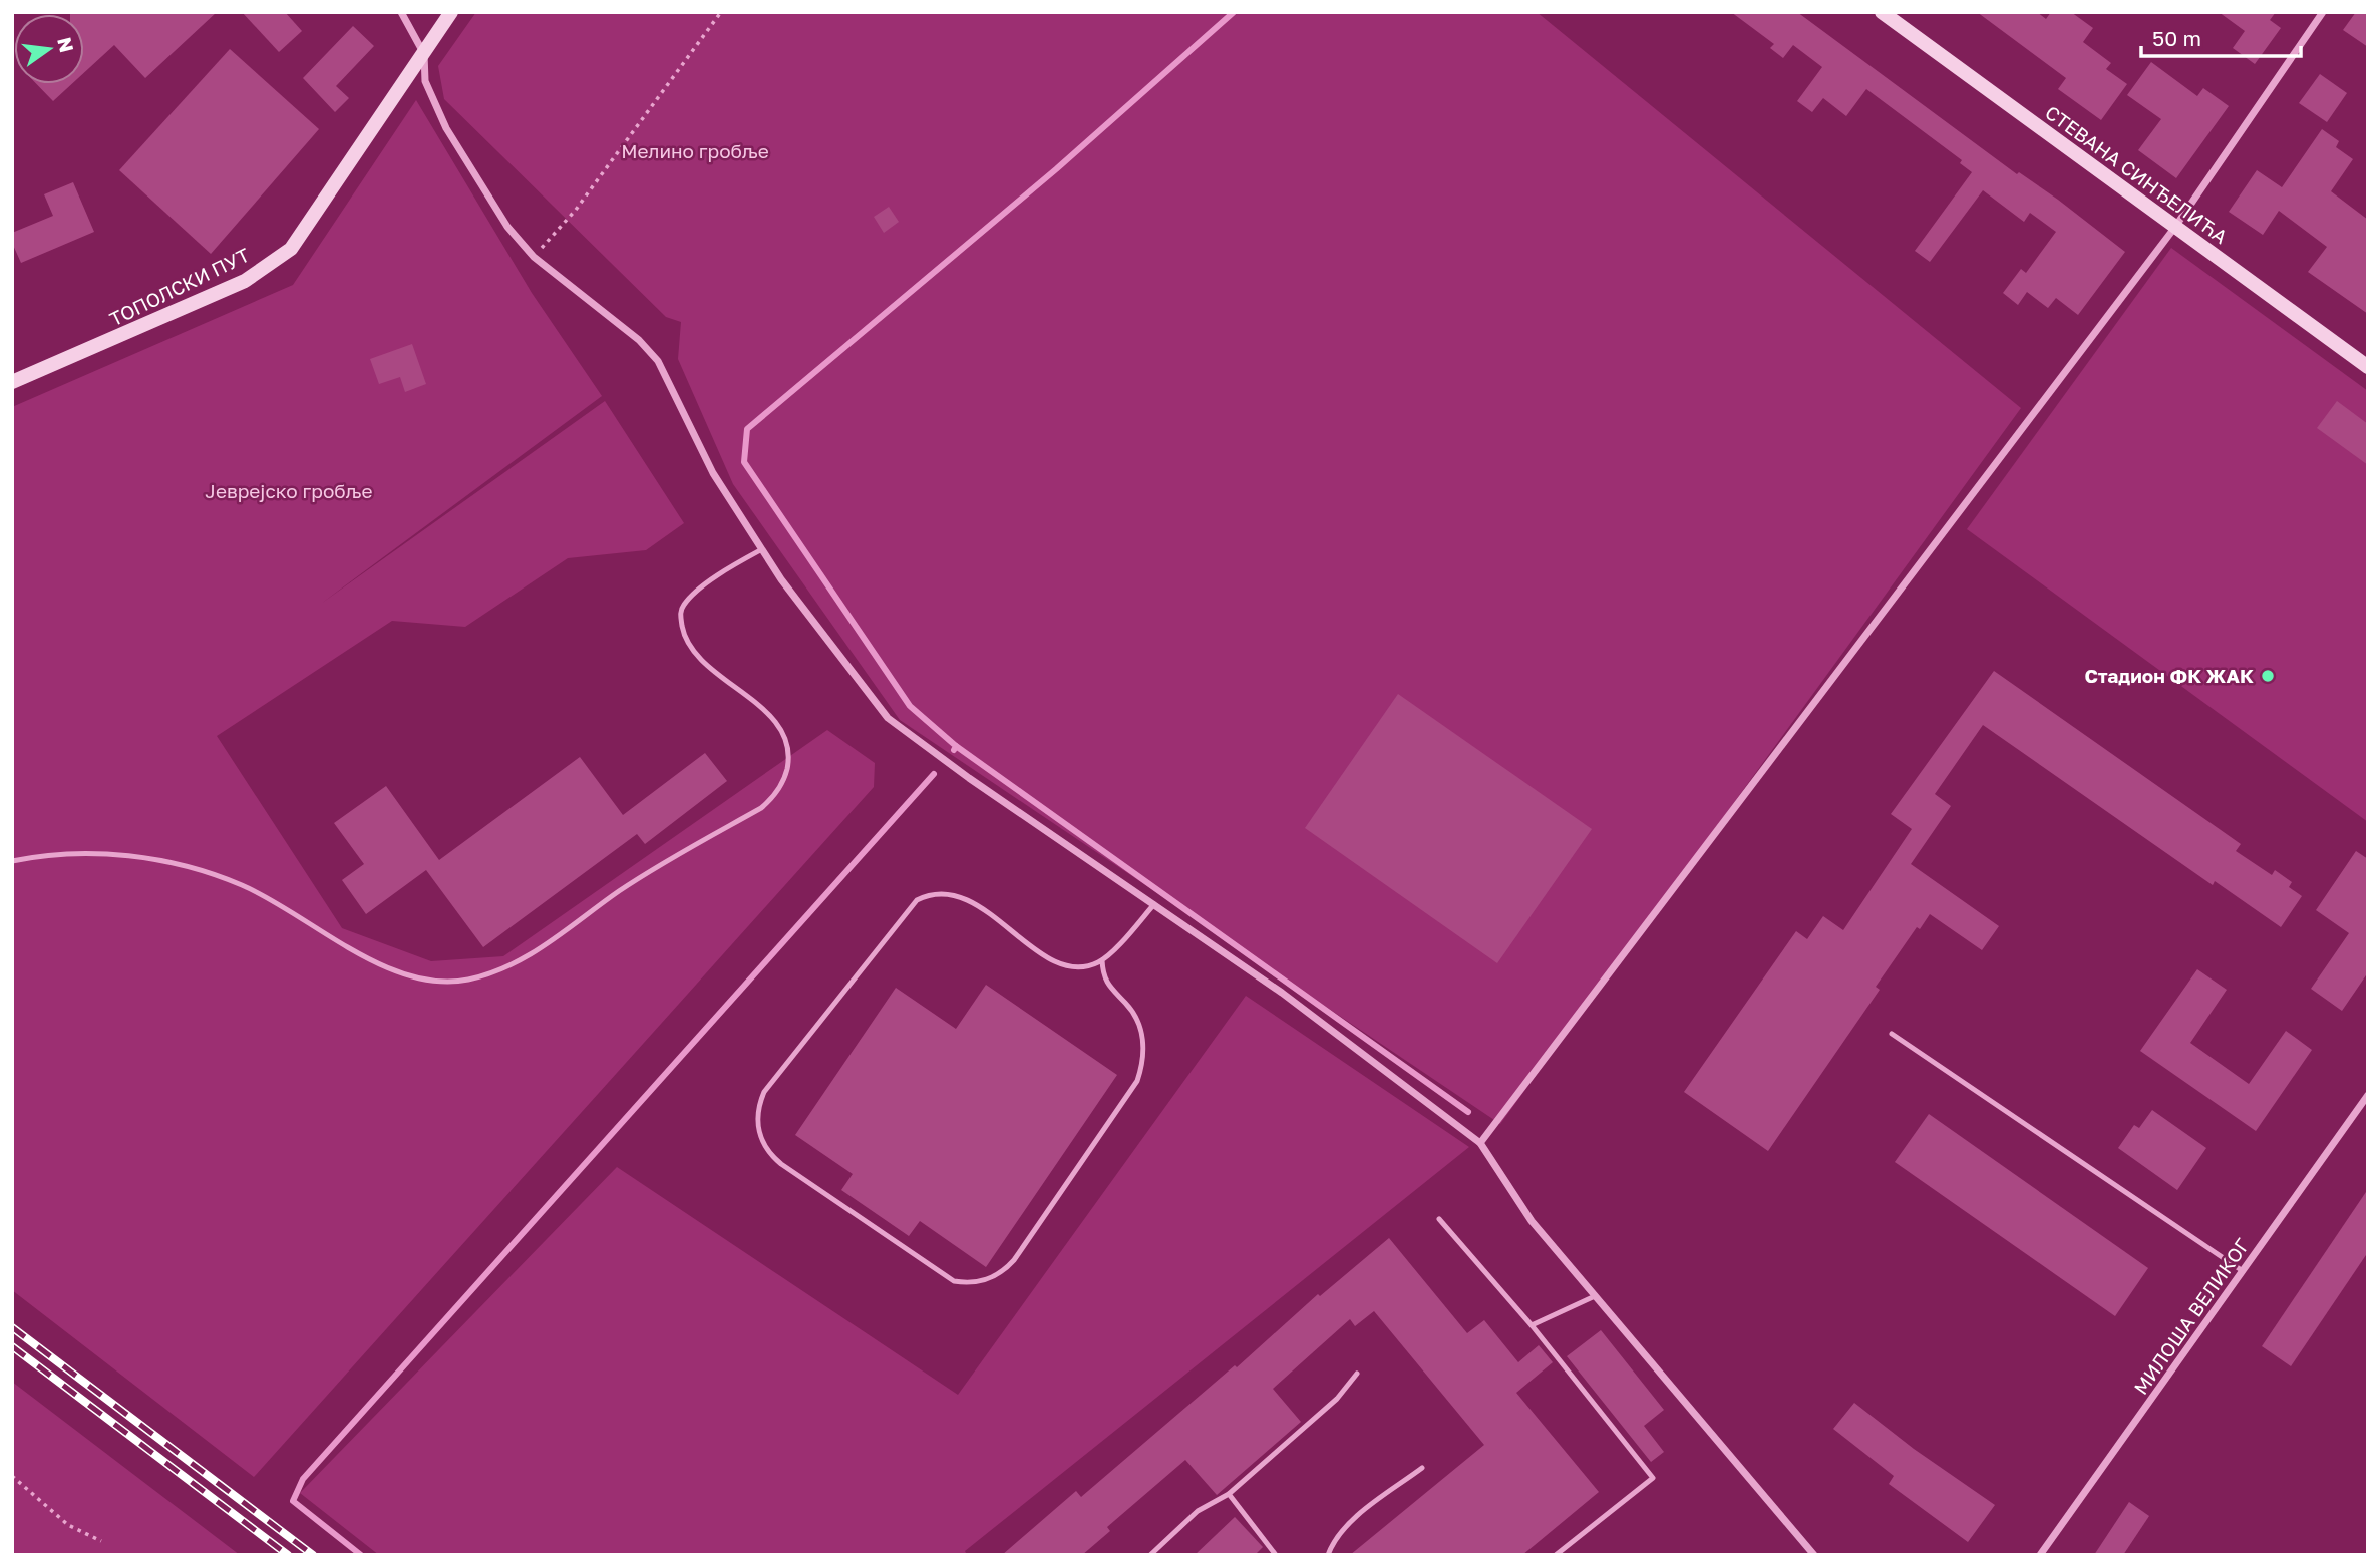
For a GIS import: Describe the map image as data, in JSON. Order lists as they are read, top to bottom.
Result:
{
  "streets": {
    "street": ["СТЕВАНА СИНЂЕЛИЋА", "ТОПОЛСКИ ПУТ", "МИЛОША ВЕЛИКОГ"]
  },
  "parks": ["Мелино гробље", "Јеврејско гробље"],
  "places": ["Стадион ФК ЖАК"],
  "scale_bar": "50 m",
  "north": "right"
}
